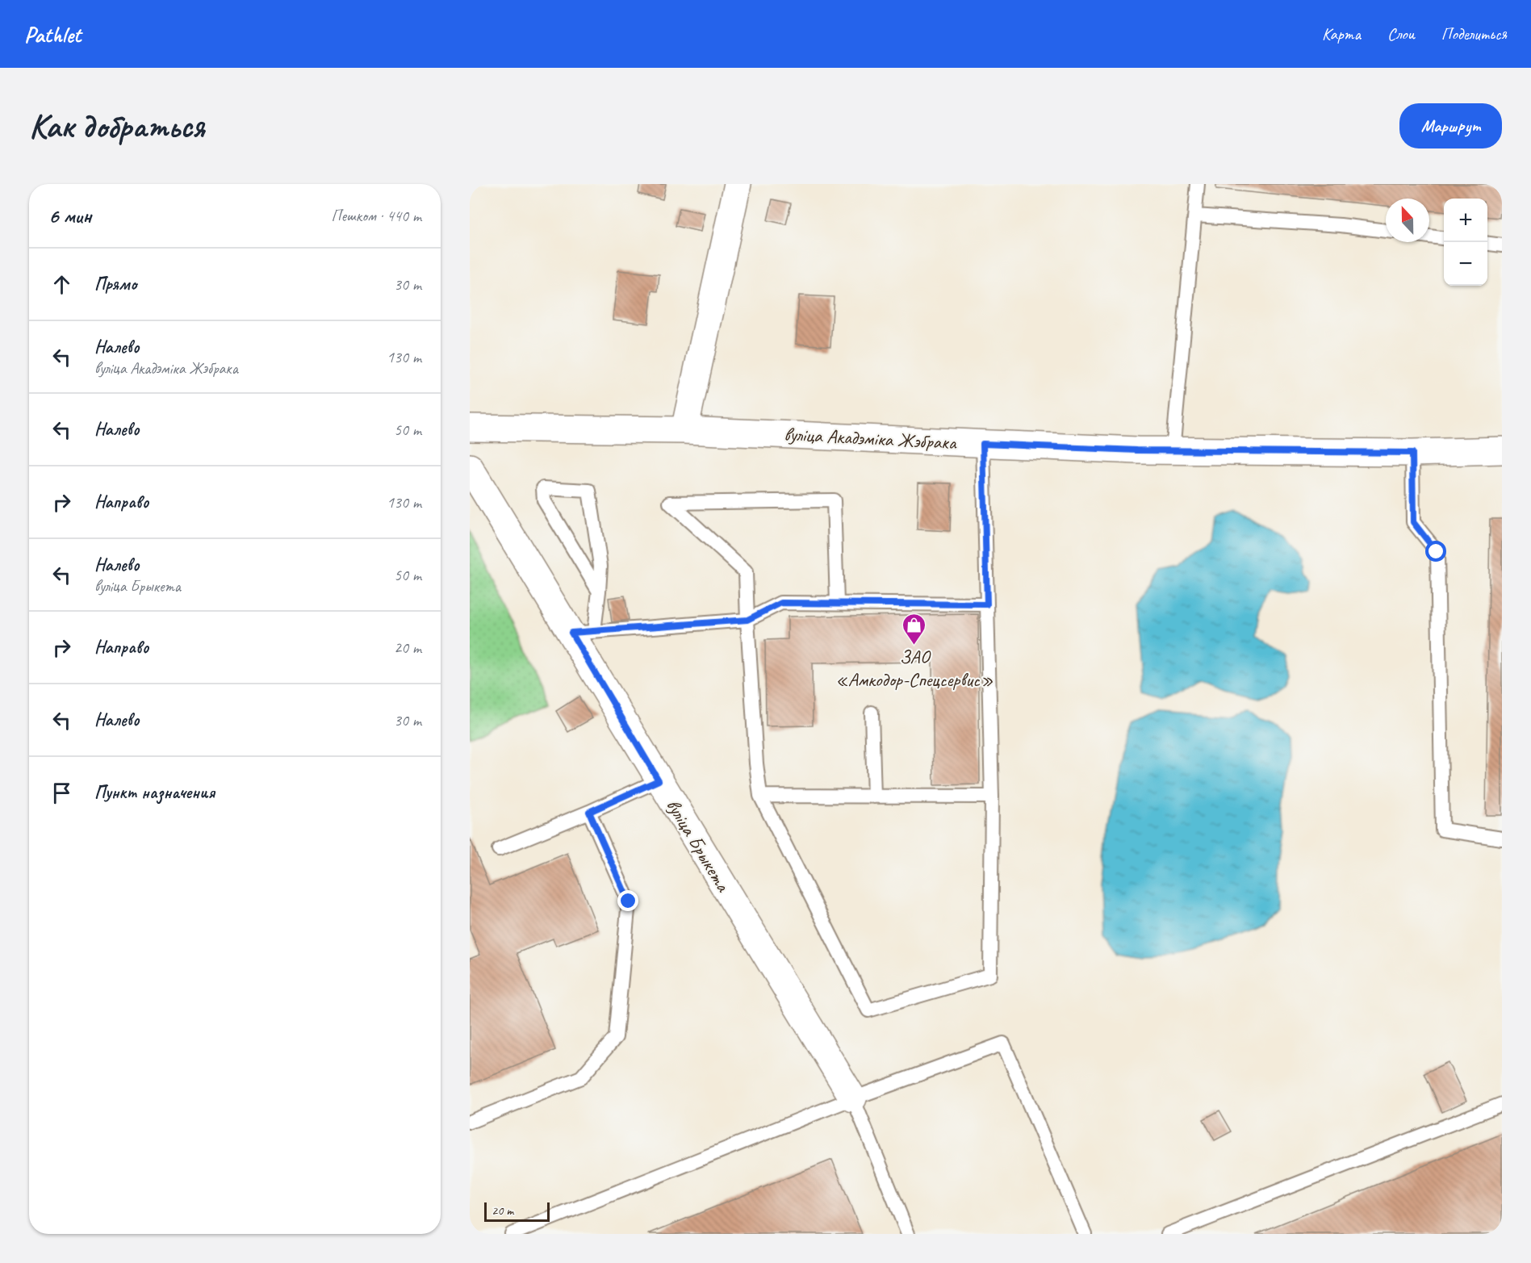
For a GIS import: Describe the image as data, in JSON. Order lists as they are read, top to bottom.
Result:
{
  "streets": {
    "street": ["вуліца Акадэміка Жэбрака", "вуліца Брыкета"]
  },
  "places": {
    "shop": ["ЗАО «Амкодор-Спецсервис»"]
  },
  "scale_bar": "20 m",
  "north": "top",
  "page": {
    "header": "Pathlet",
    "nav": ["Карта", "Слои", "Поделиться"],
    "buttons": "Маршрут",
    "title": "Как добраться",
    "heading": ["6 мин", "Пешком · 440 m"],
    "map_buttons": ["+", "−"],
    "list": [
      ["Прямо", "30 m"],
      ["Налево", "вуліца Акадэміка Жэбрака", "130 m"],
      ["Налево", "50 m"],
      ["Направо", "130 m"],
      ["Налево", "вуліца Брыкета", "50 m"],
      ["Направо", "20 m"],
      ["Налево", "30 m"],
      "Пункт назначения"
    ],
    "scale": "20 m"
  }
}
